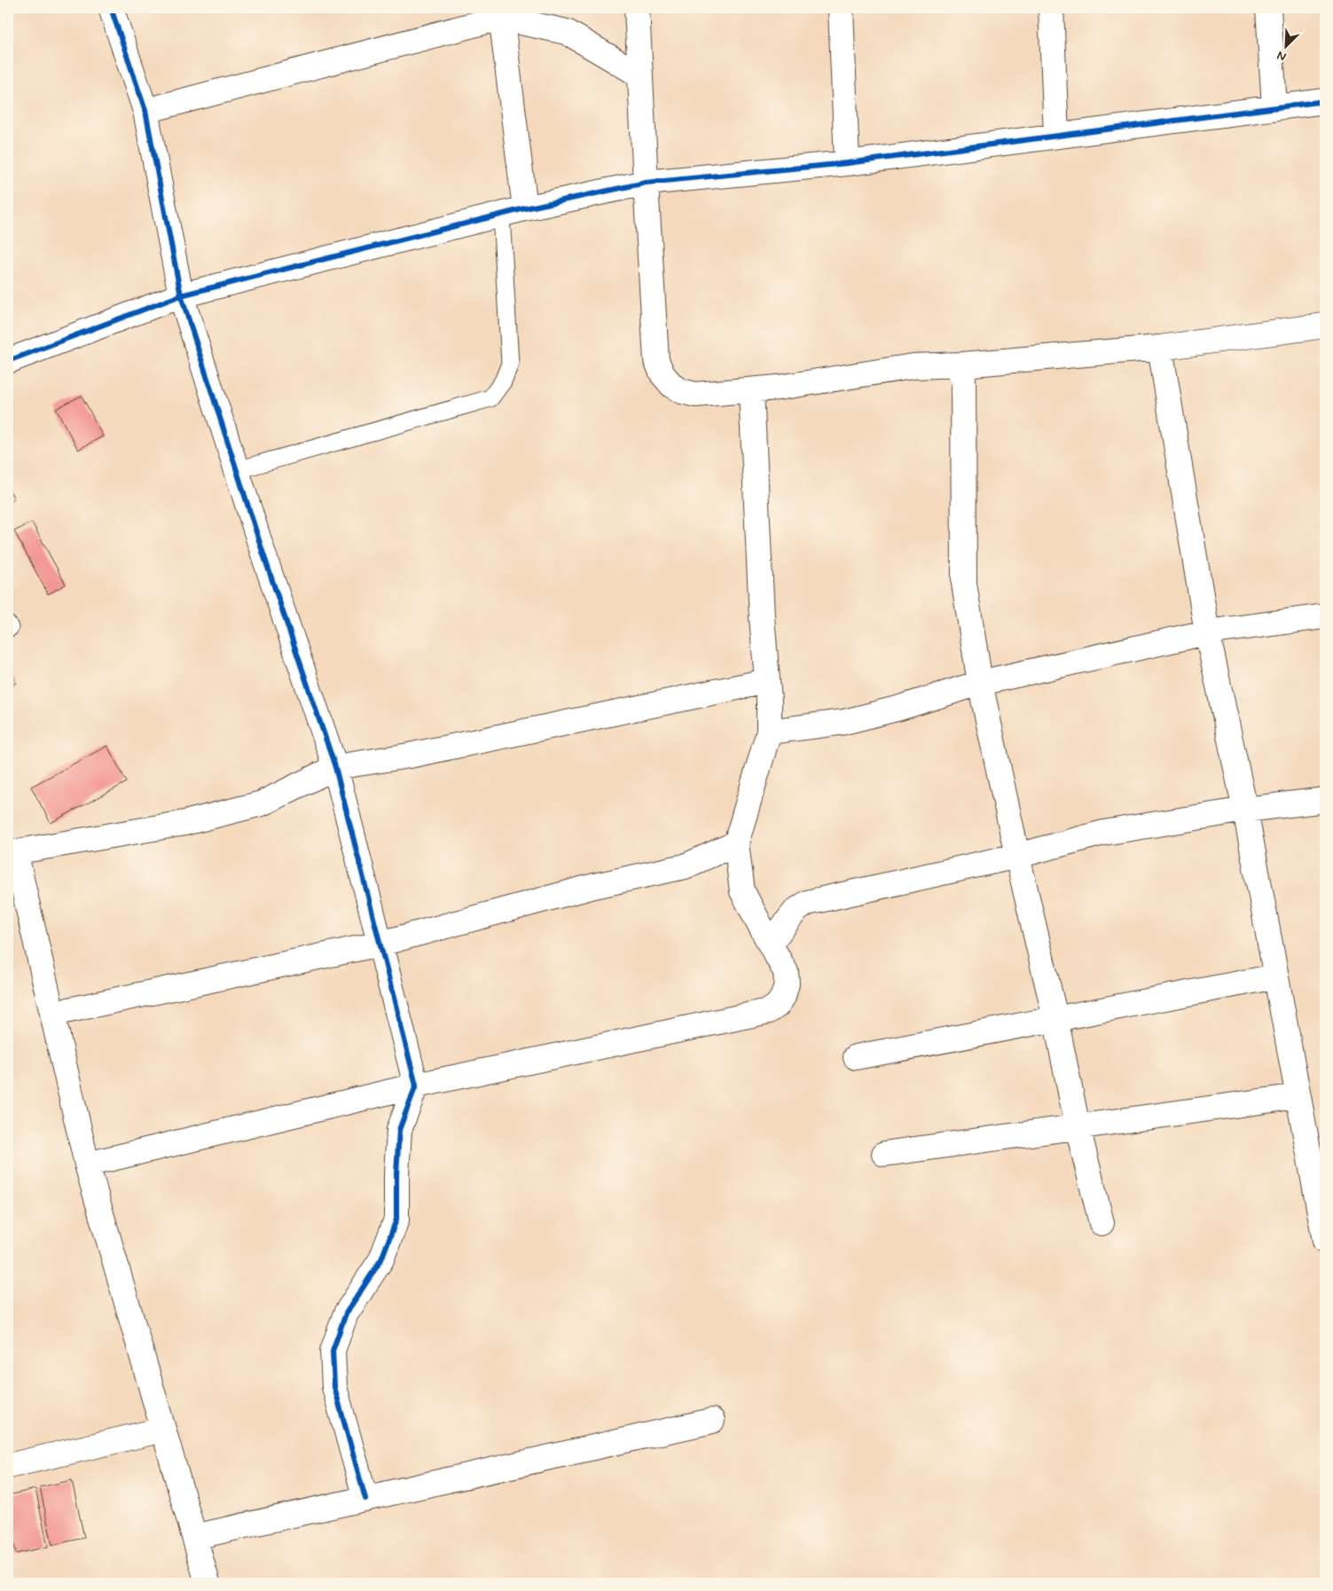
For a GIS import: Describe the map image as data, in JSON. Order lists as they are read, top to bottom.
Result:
{
  "north": "bottom left"
}
